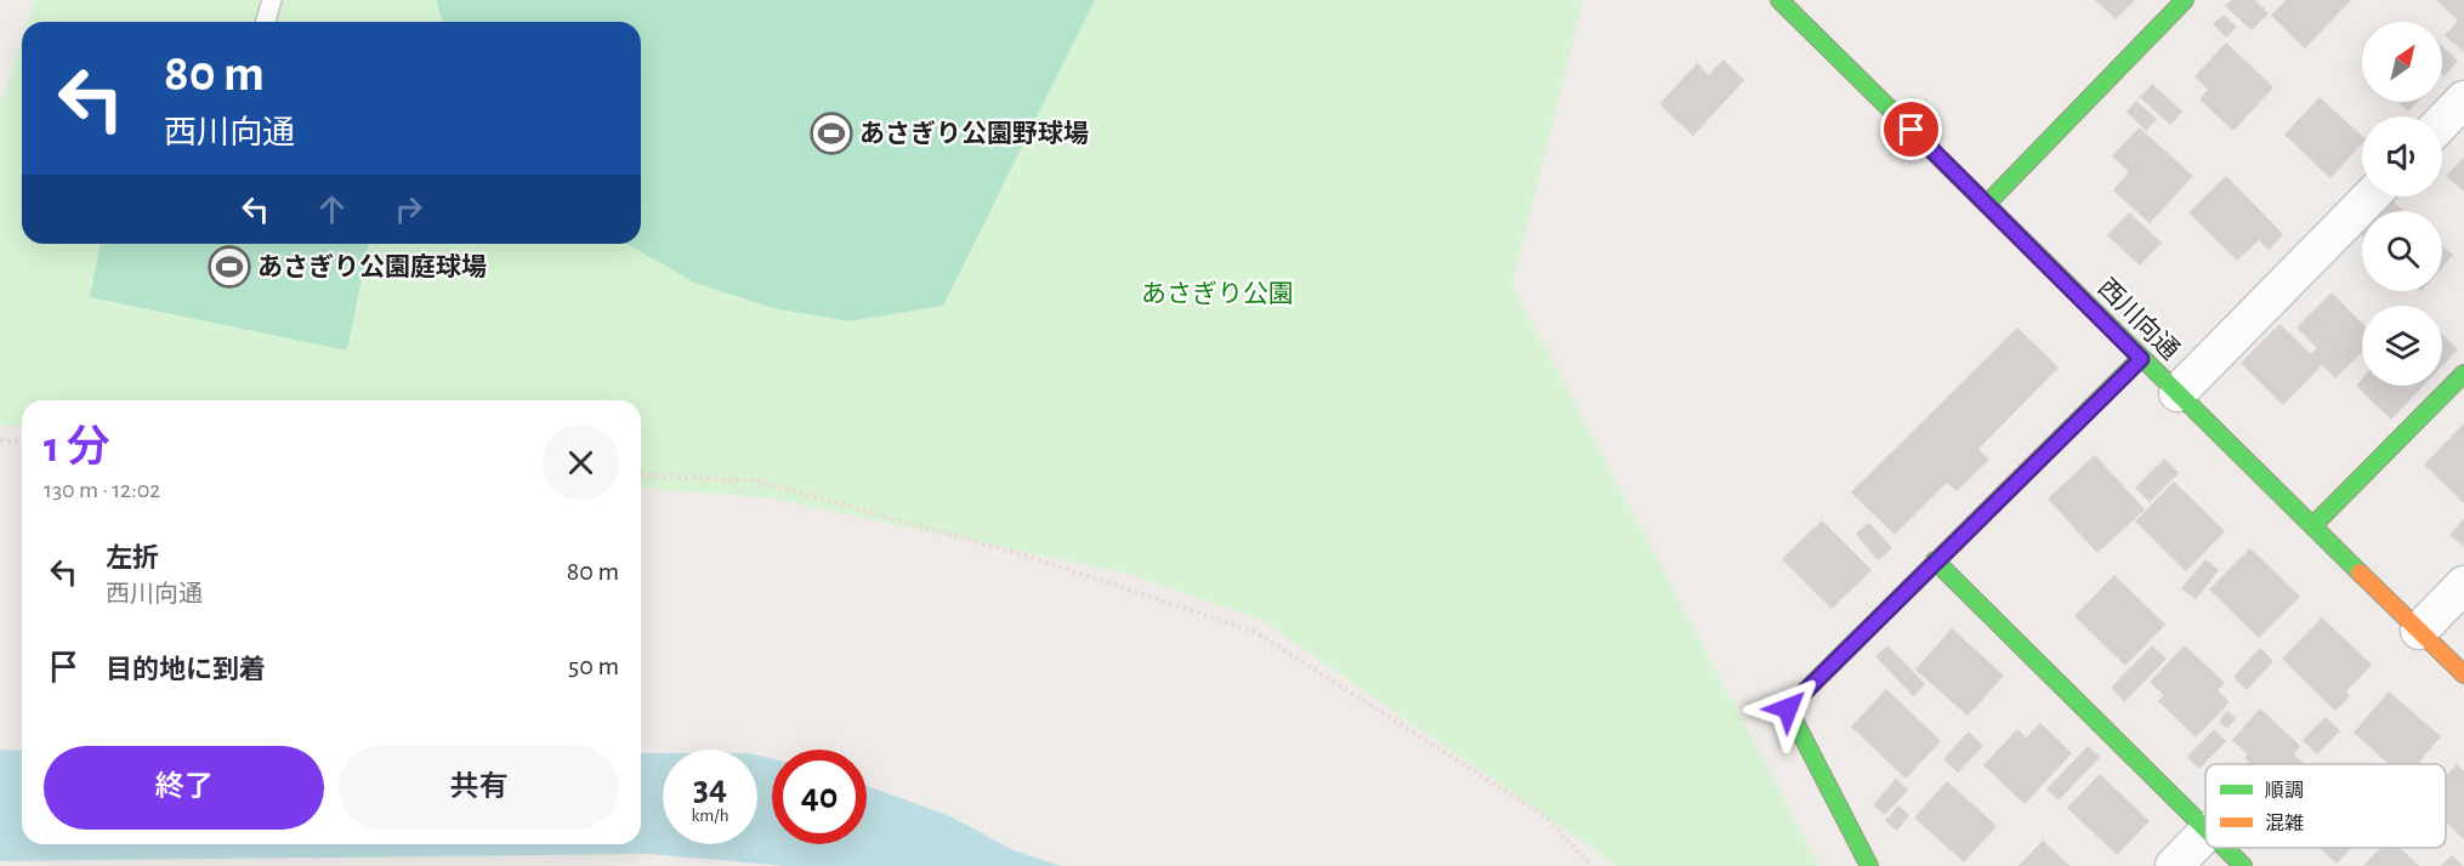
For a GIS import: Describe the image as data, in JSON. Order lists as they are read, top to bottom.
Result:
{
  "streets": {
    "street": ["西川向通"]
  },
  "parks": ["あさぎり公園"],
  "places": {
    "sports": ["あさぎり公園野球場", "あさぎり公園庭球場"]
  },
  "legend": ["順調", "混雑"],
  "north": "top right",
  "page": {
    "turn": ["80 m", "西川向通"],
    "heading": ["1 分", "130 m · 12:02"],
    "list": [
      {
        "name": "左折",
        "note": "西川向通",
        "value": "80 m"
      },
      {
        "name": "目的地に到着",
        "value": "50 m"
      }
    ],
    "buttons": ["終了", "共有"],
    "speed": "34 km/h",
    "limit": "40"
  }
}
